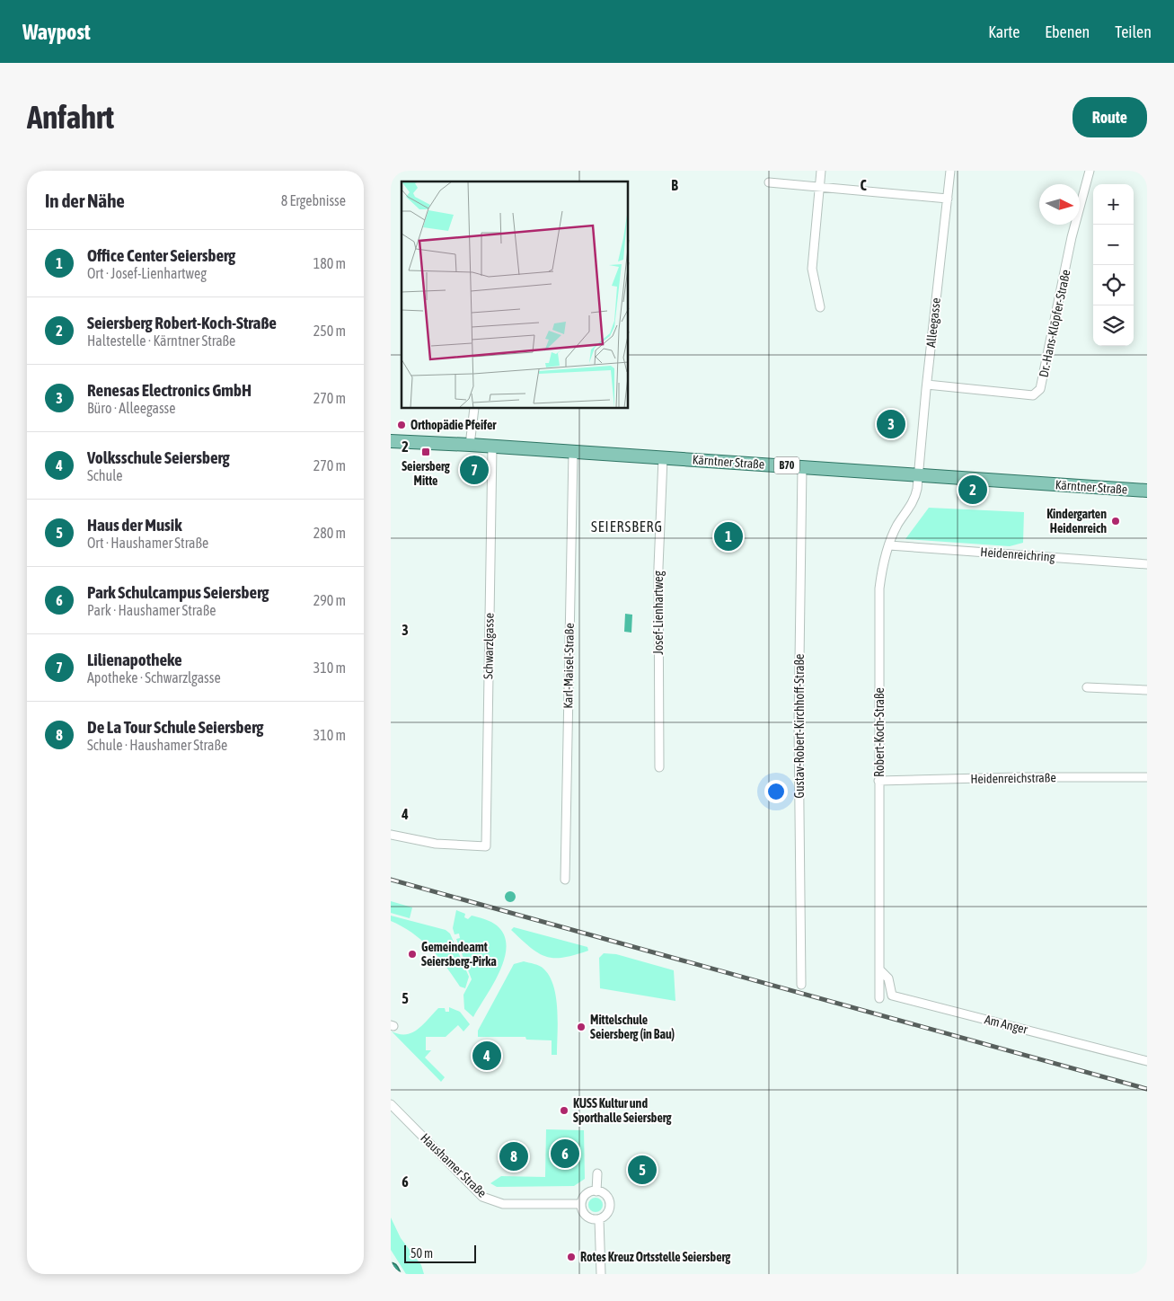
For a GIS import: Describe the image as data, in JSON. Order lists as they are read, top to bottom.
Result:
{
  "streets": {
    "main road": ["Kärntner Straße", "B70"],
    "street": [
      "Alleegasse",
      "Dr.-Hans-Klöpfer-Straße",
      "Heidenreichring",
      "Josef-Lienhartweg",
      "Schwarzlgasse",
      "Karl-Maisel-Straße",
      "Gustav-Robert-Kirchhoff-Straße",
      "Robert-Koch-Straße",
      "Heidenreichstraße",
      "Am Anger",
      "Haushamer Straße"
    ]
  },
  "crossings": [
    ["Alleegasse", "Dr.-Hans-Klöpfer-Straße"],
    ["Alleegasse", "Kärntner Straße"],
    ["Alleegasse", "Robert-Koch-Straße"],
    ["Kärntner Straße", "Josef-Lienhartweg"],
    ["Kärntner Straße", "Schwarzlgasse"],
    ["Kärntner Straße", "Karl-Maisel-Straße"],
    ["Kärntner Straße", "Gustav-Robert-Kirchhoff-Straße"],
    ["Kärntner Straße", "Robert-Koch-Straße"],
    ["Heidenreichring", "Robert-Koch-Straße"],
    ["Robert-Koch-Straße", "Heidenreichstraße"],
    ["Robert-Koch-Straße", "Am Anger"]
  ],
  "districts": ["SEIERSBERG"],
  "places": {
    "other": [
      "Orthopädie Pfeifer",
      "Kindergarten Heidenreich",
      "Gemeindeamt Seiersberg-Pirka",
      "Mittelschule Seiersberg (in Bau)",
      "KUSS Kultur und Sporthalle Seiersberg",
      "Rotes Kreuz Ortsstelle Seiersberg"
    ],
    "transit": ["Seiersberg Mitte"]
  },
  "scale_bar": "50 m",
  "north": "right",
  "page": {
    "header": "Waypost",
    "nav": ["Karte", "Ebenen", "Teilen"],
    "buttons": "Route",
    "title": "Anfahrt",
    "heading": ["In der Nähe", "8 Ergebnisse"],
    "map_buttons": ["+", "−"],
    "list": [
      {
        "mark": "1",
        "name": "Office Center Seiersberg",
        "note": "Ort · Josef-Lienhartweg",
        "value": "180 m"
      },
      {
        "mark": "2",
        "name": "Seiersberg Robert-Koch-Straße",
        "note": "Haltestelle · Kärntner Straße",
        "value": "250 m"
      },
      {
        "mark": "3",
        "name": "Renesas Electronics GmbH",
        "note": "Büro · Alleegasse",
        "value": "270 m"
      },
      {
        "mark": "4",
        "name": "Volksschule Seiersberg",
        "note": "Schule",
        "value": "270 m"
      },
      {
        "mark": "5",
        "name": "Haus der Musik",
        "note": "Ort · Haushamer Straße",
        "value": "280 m"
      },
      {
        "mark": "6",
        "name": "Park Schulcampus Seiersberg",
        "note": "Park · Haushamer Straße",
        "value": "290 m"
      },
      {
        "mark": "7",
        "name": "Lilienapotheke",
        "note": "Apotheke · Schwarzlgasse",
        "value": "310 m"
      },
      {
        "mark": "8",
        "name": "De La Tour Schule Seiersberg",
        "note": "Schule · Haushamer Straße",
        "value": "310 m"
      }
    ],
    "pins": [
      "3",
      "7",
      "2",
      "1",
      "4",
      "6",
      "8",
      "5"
    ],
    "scale": "50 m"
  },
  "grid": {
    "columns": ["B", "C"],
    "rows": [
      "2",
      "3",
      "4",
      "5",
      "6"
    ]
  }
}
